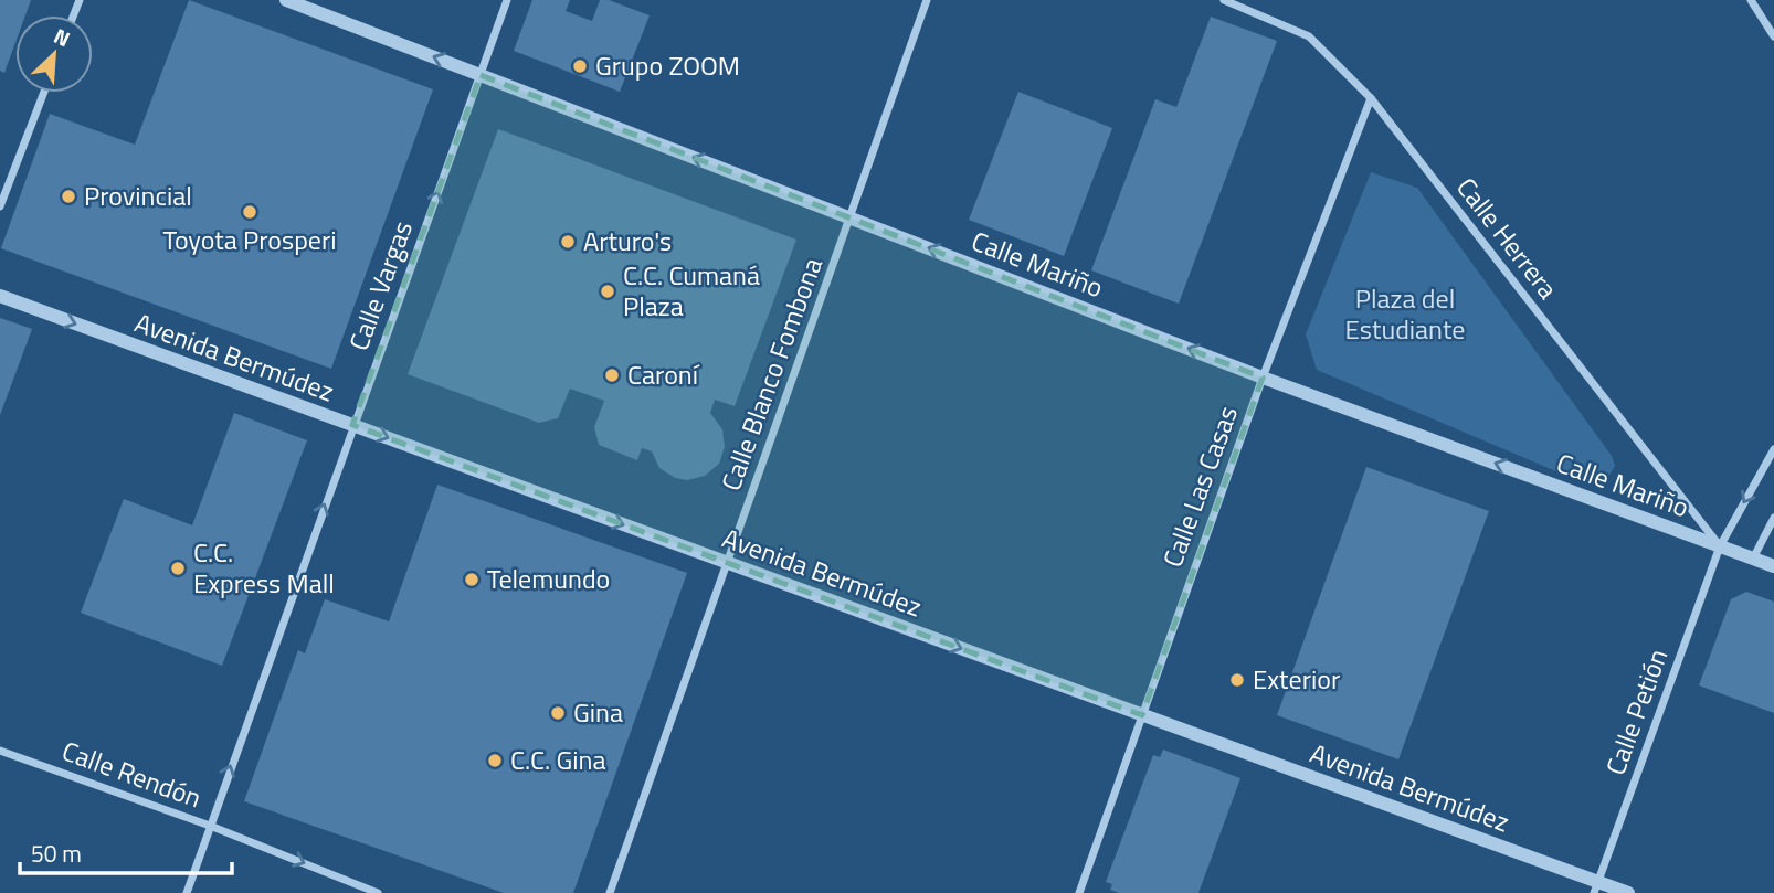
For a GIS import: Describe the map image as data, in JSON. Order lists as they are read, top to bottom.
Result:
{
  "streets": {
    "street": [
      "Calle Herrera",
      "Calle Mariño",
      "Calle Vargas",
      "Avenida Bermúdez",
      "Calle Blanco Fombona",
      "Calle Las Casas",
      "Calle Petión",
      "Calle Rendón"
    ]
  },
  "crossings": [
    ["Calle Herrera", "Calle Mariño"],
    ["Calle Herrera", "Calle Las Casas"],
    ["Calle Herrera", "Calle Petión"],
    ["Calle Mariño", "Calle Vargas"],
    ["Calle Mariño", "Calle Blanco Fombona"],
    ["Calle Mariño", "Calle Las Casas"],
    ["Calle Mariño", "Calle Petión"],
    ["Calle Vargas", "Avenida Bermúdez"],
    ["Calle Vargas", "Calle Rendón"],
    ["Avenida Bermúdez", "Calle Blanco Fombona"],
    ["Avenida Bermúdez", "Calle Las Casas"],
    ["Avenida Bermúdez", "Calle Petión"]
  ],
  "one_way": [
    "Calle Mariño",
    "Calle Vargas",
    "Avenida Bermúdez",
    "Calle Rendón"
  ],
  "parks": ["Plaza del Estudiante"],
  "places": [
    "Grupo ZOOM",
    "Provincial",
    "Toyota Prosperi",
    "Arturo's",
    "C.C. Cumaná Plaza",
    "Caroní",
    "C.C. Express Mall",
    "Telemundo",
    "Exterior",
    "Gina",
    "C.C. Gina"
  ],
  "scale_bar": "50 m",
  "north": "top right"
}
